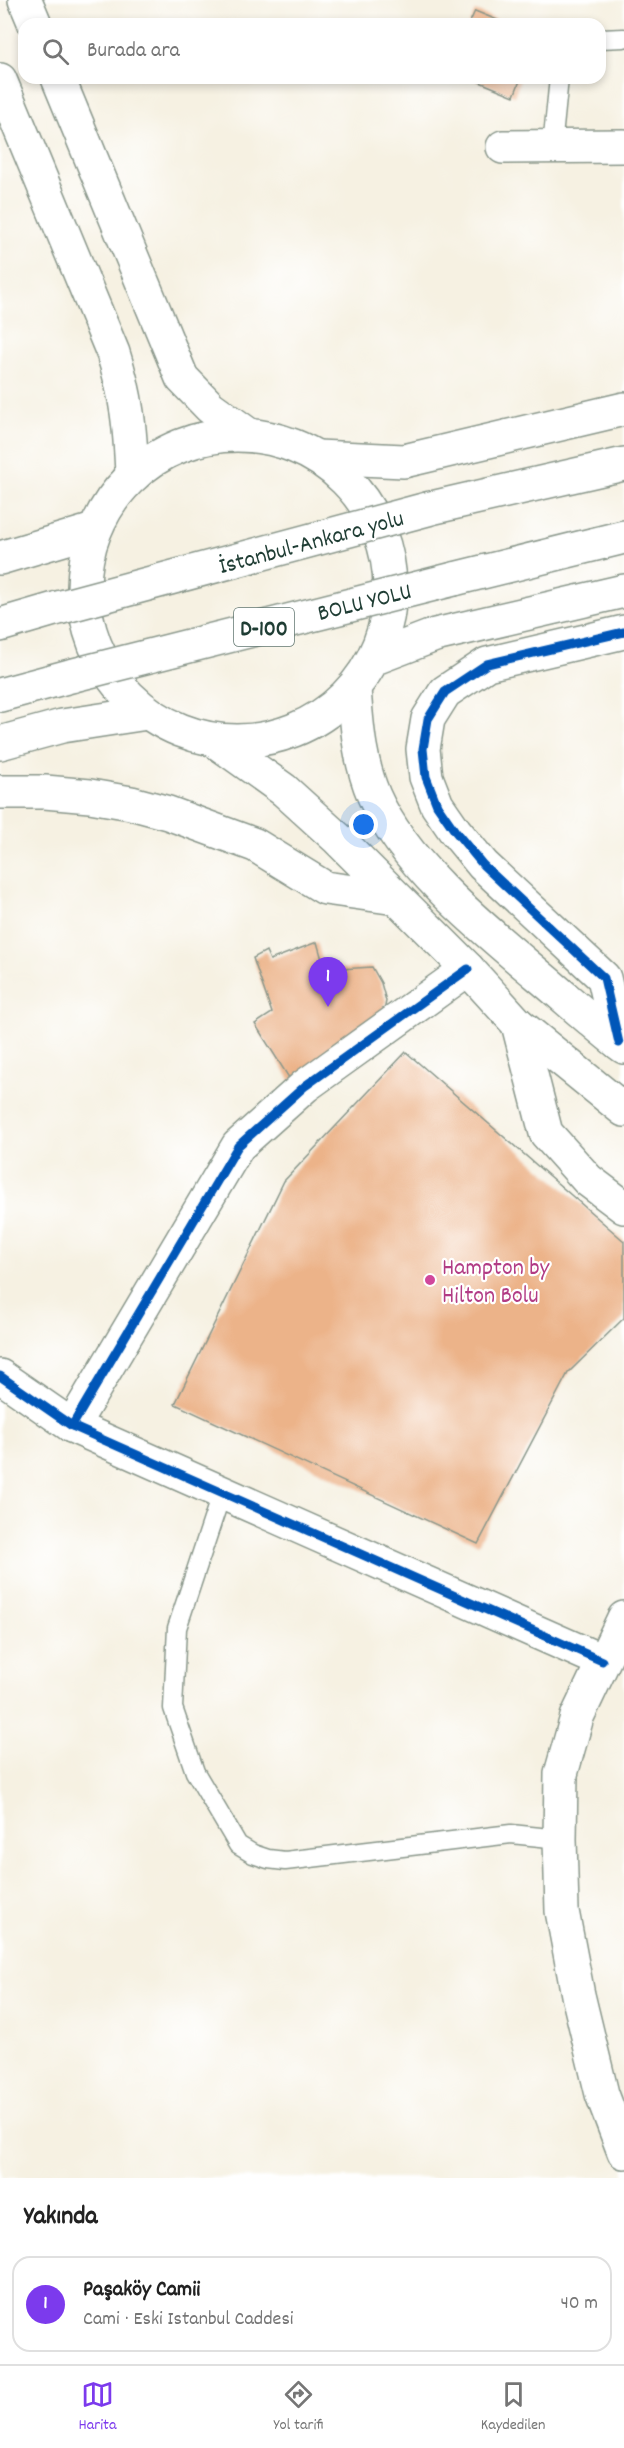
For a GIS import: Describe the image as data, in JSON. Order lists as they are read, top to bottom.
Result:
{
  "streets": {
    "main road": ["İstanbul-Ankara yolu", "BOLU YOLU", "D-100"]
  },
  "places": ["Hampton by Hilton Bolu"],
  "page": {
    "search": "Burada ara",
    "pins": "1",
    "heading": "Yakında",
    "list": [
      {
        "mark": "1",
        "name": "Paşaköy Camii",
        "note": "Cami · Eski Istanbul Caddesi",
        "value": "40 m"
      }
    ],
    "nav": ["Harita", "Yol tarifi", "Kaydedilen"]
  }
}
